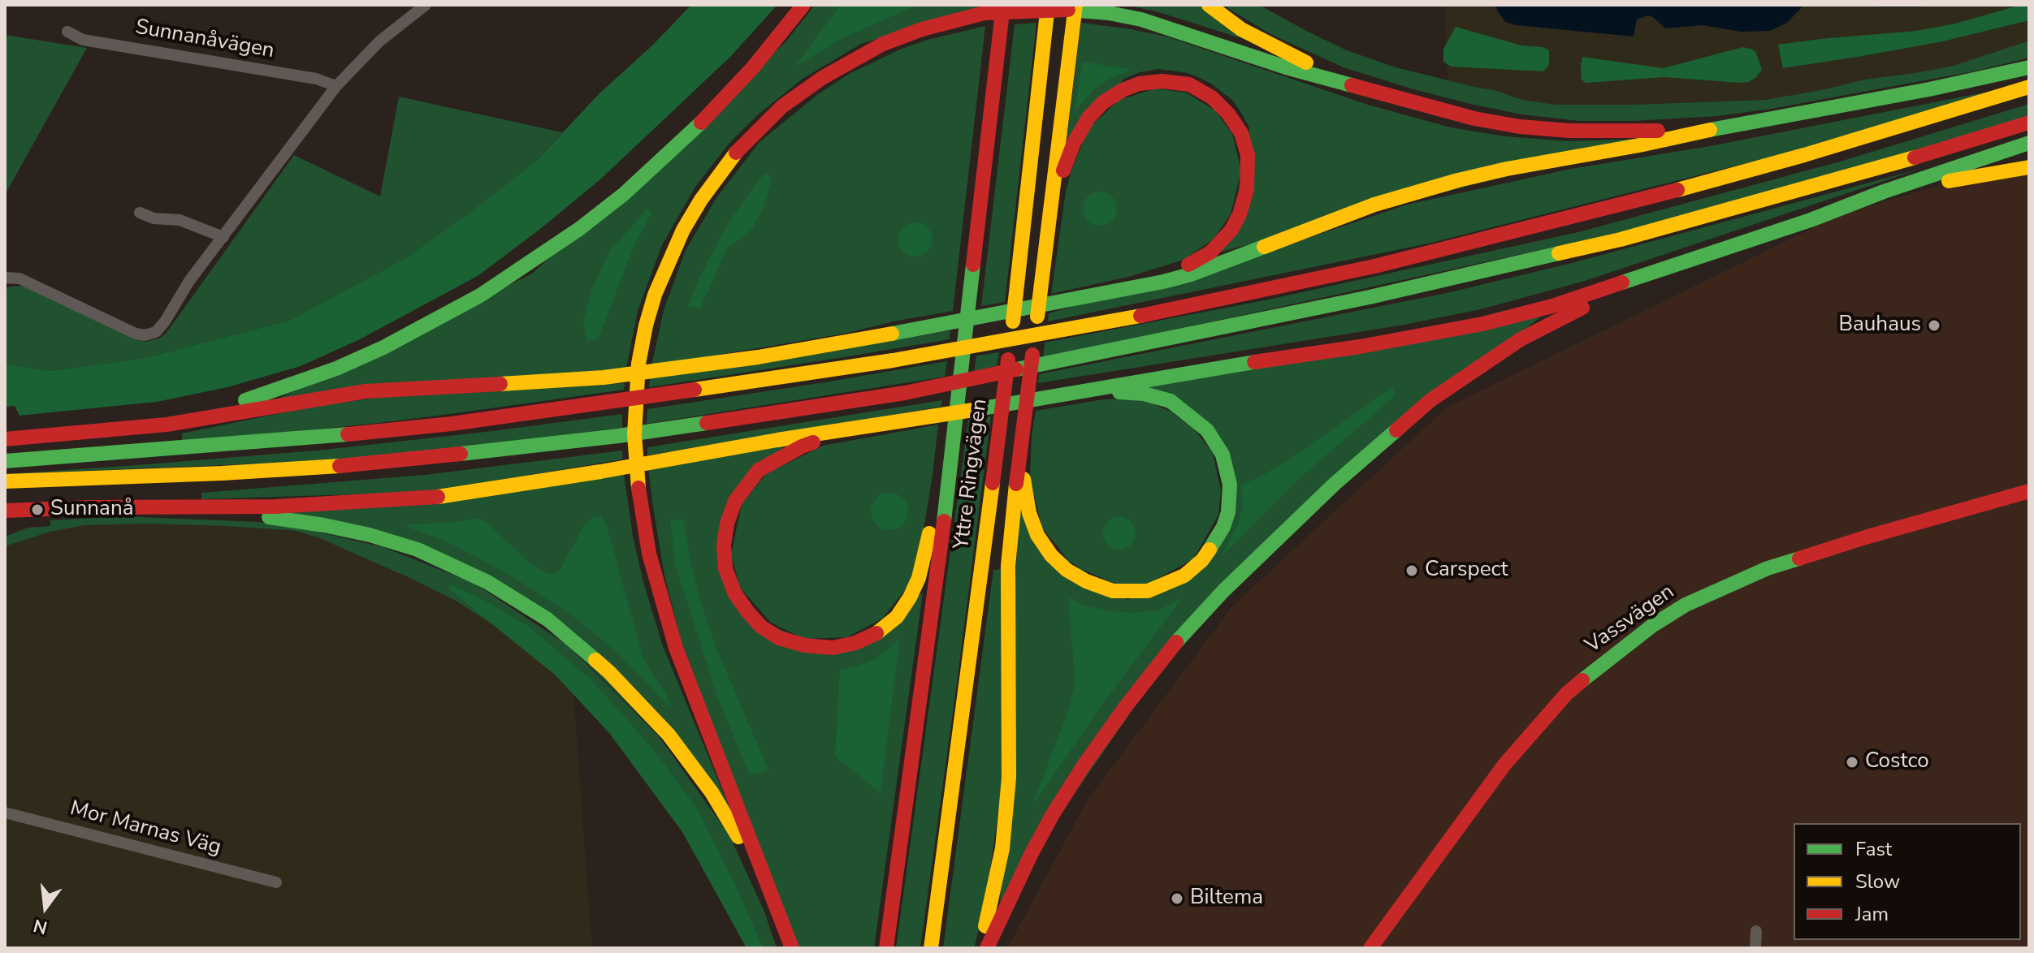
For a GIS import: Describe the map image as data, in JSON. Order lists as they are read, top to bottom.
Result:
{
  "streets": {
    "main road": ["Yttre Ringvägen", "Vassvägen"],
    "street": ["Sunnanåvägen", "Mor Marnas Väg"]
  },
  "places": [
    "Bauhaus",
    "Sunnanå",
    "Carspect",
    "Costco",
    "Biltema"
  ],
  "legend": ["Fast", "Slow", "Jam"],
  "north": "bottom"
}
